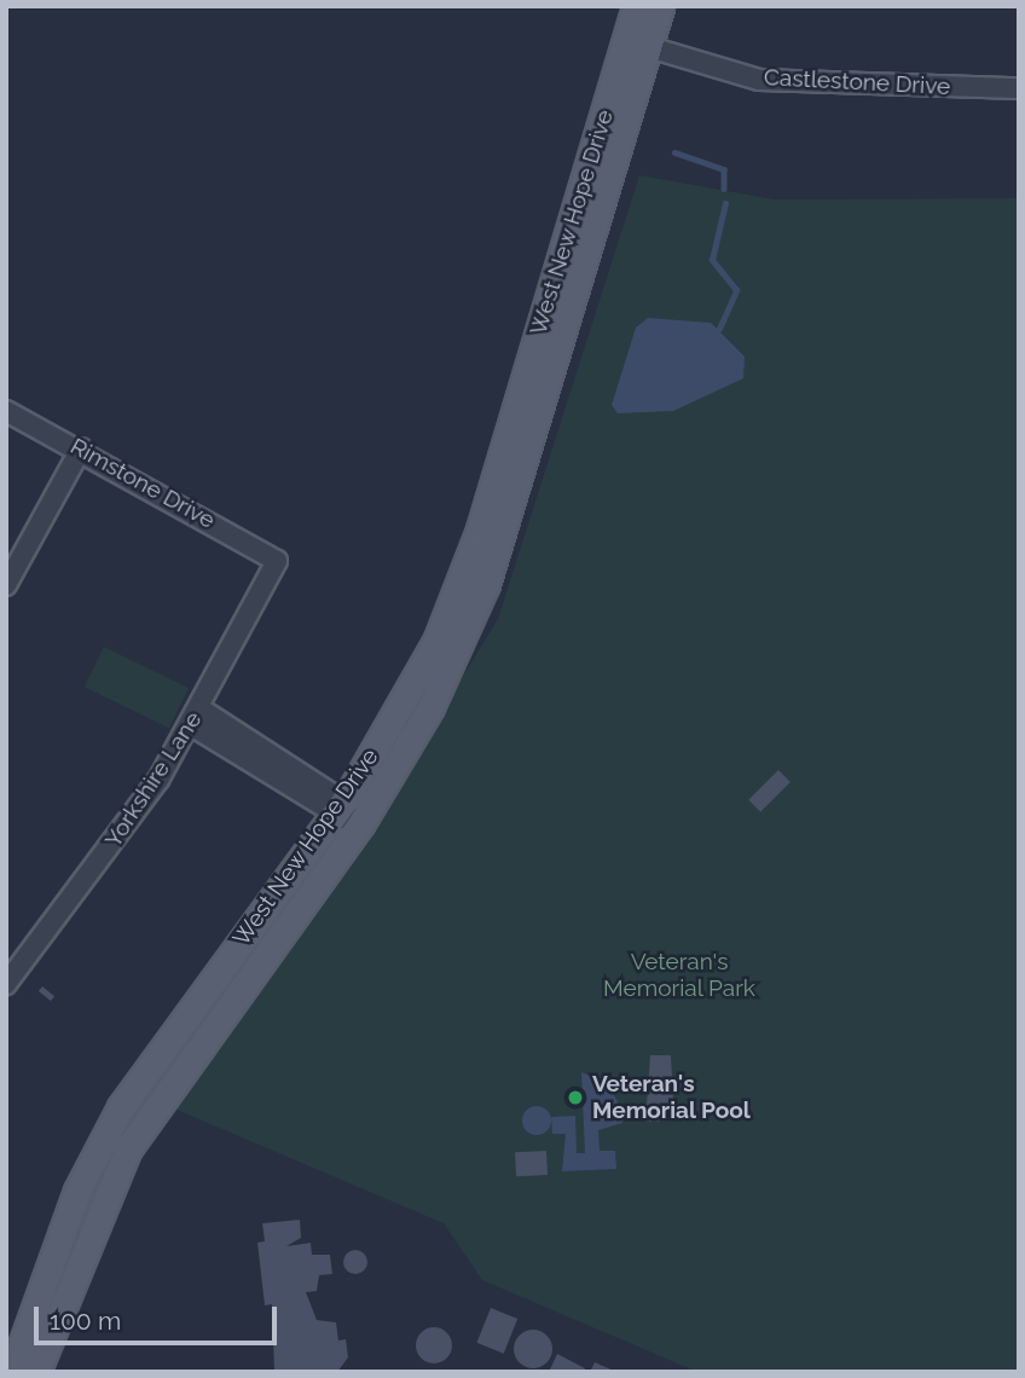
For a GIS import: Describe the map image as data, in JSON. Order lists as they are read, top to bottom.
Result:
{
  "streets": {
    "main road": ["West New Hope Drive"],
    "street": ["Castlestone Drive", "Rimstone Drive", "Yorkshire Lane"]
  },
  "crossings": [
    ["Castlestone Drive", "West New Hope Drive"],
    ["Rimstone Drive", "Yorkshire Lane"]
  ],
  "parks": ["Veteran's Memorial Park"],
  "places": ["Veteran's Memorial Pool"],
  "scale_bar": "100 m"
}
